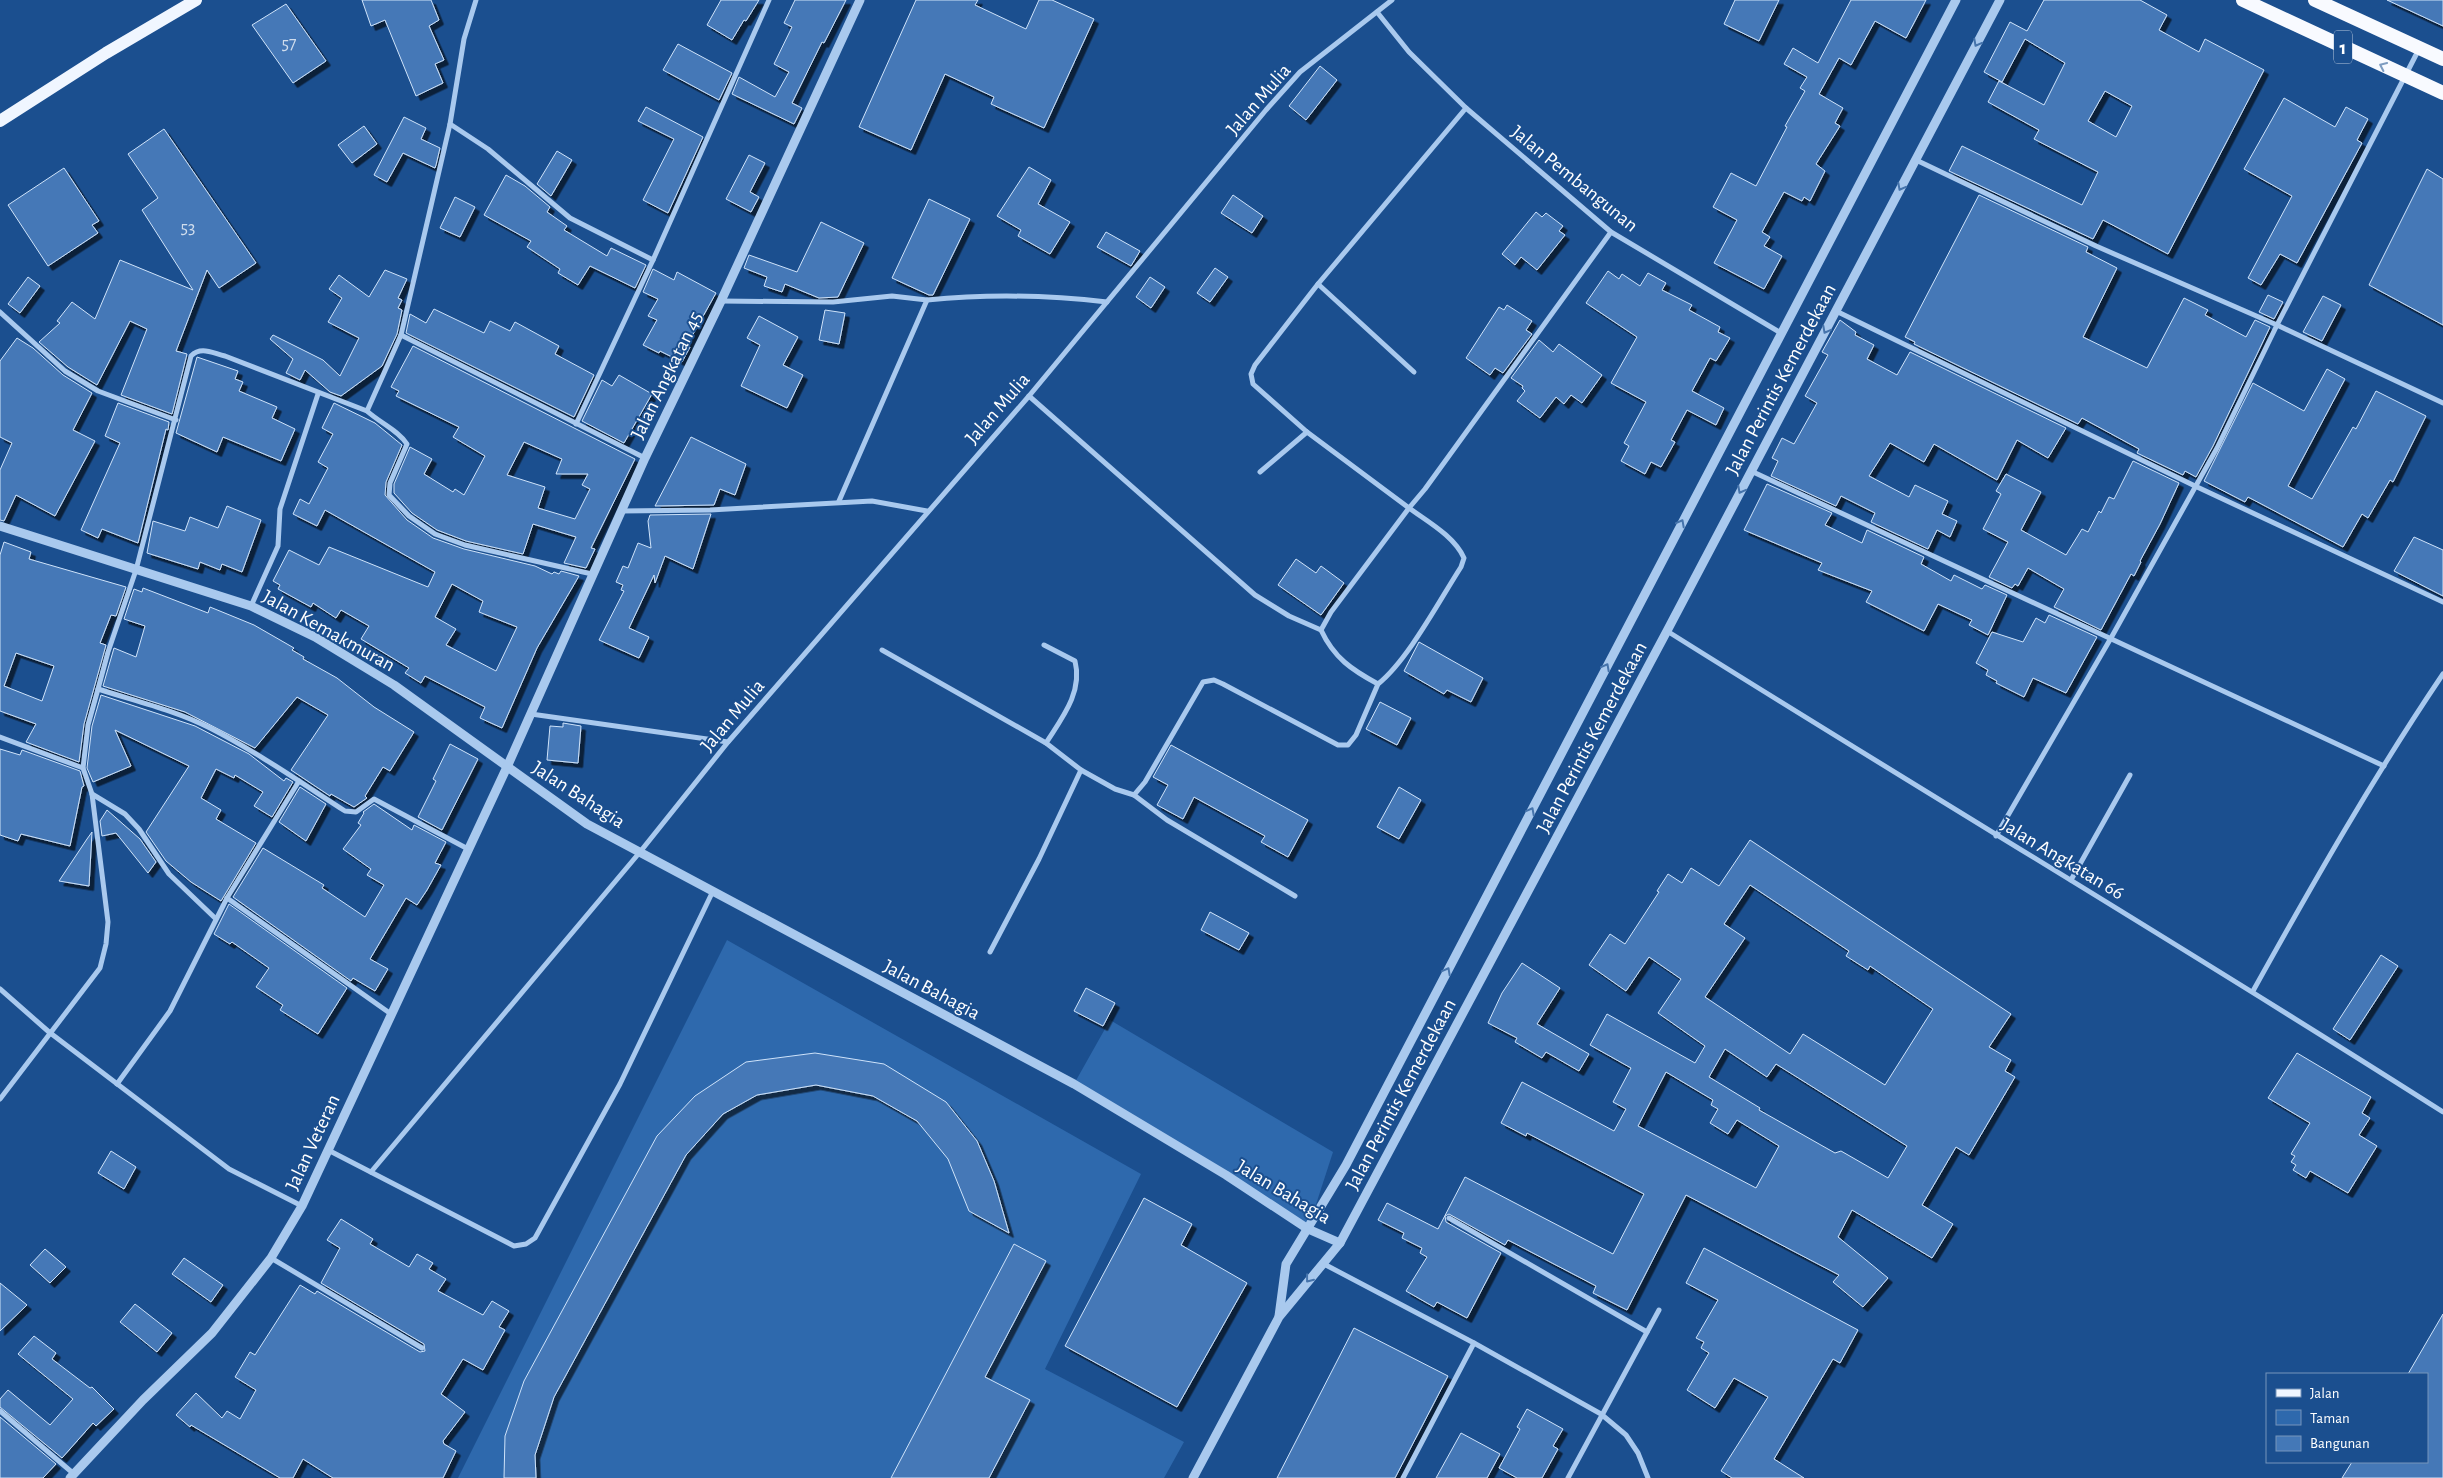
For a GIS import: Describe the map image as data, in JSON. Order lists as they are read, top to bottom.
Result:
{
  "streets": {
    "highway": ["1"],
    "street": [
      "Jalan Mulia",
      "Jalan Pembangunan",
      "Jalan Angkatan 45",
      "Jalan Perintis Kemerdekaan",
      "Jalan Kemakmuran",
      "Jalan Bahagia",
      "Jalan Angkatan 66",
      "Jalan Veteran"
    ]
  },
  "crossings": [
    ["Jalan Mulia", "Jalan Pembangunan"],
    ["Jalan Mulia", "Jalan Bahagia"],
    ["Jalan Angkatan 45", "Jalan Kemakmuran"],
    ["Jalan Angkatan 45", "Jalan Bahagia"],
    ["Jalan Angkatan 45", "Jalan Veteran"],
    ["Jalan Perintis Kemerdekaan", "Jalan Bahagia"],
    ["Jalan Perintis Kemerdekaan", "Jalan Angkatan 66"],
    ["Jalan Kemakmuran", "Jalan Bahagia"],
    ["Jalan Kemakmuran", "Jalan Veteran"],
    ["Jalan Bahagia", "Jalan Veteran"]
  ],
  "house_numbers": ["57", "53"],
  "legend": ["Jalan", "Taman", "Bangunan"]
}
